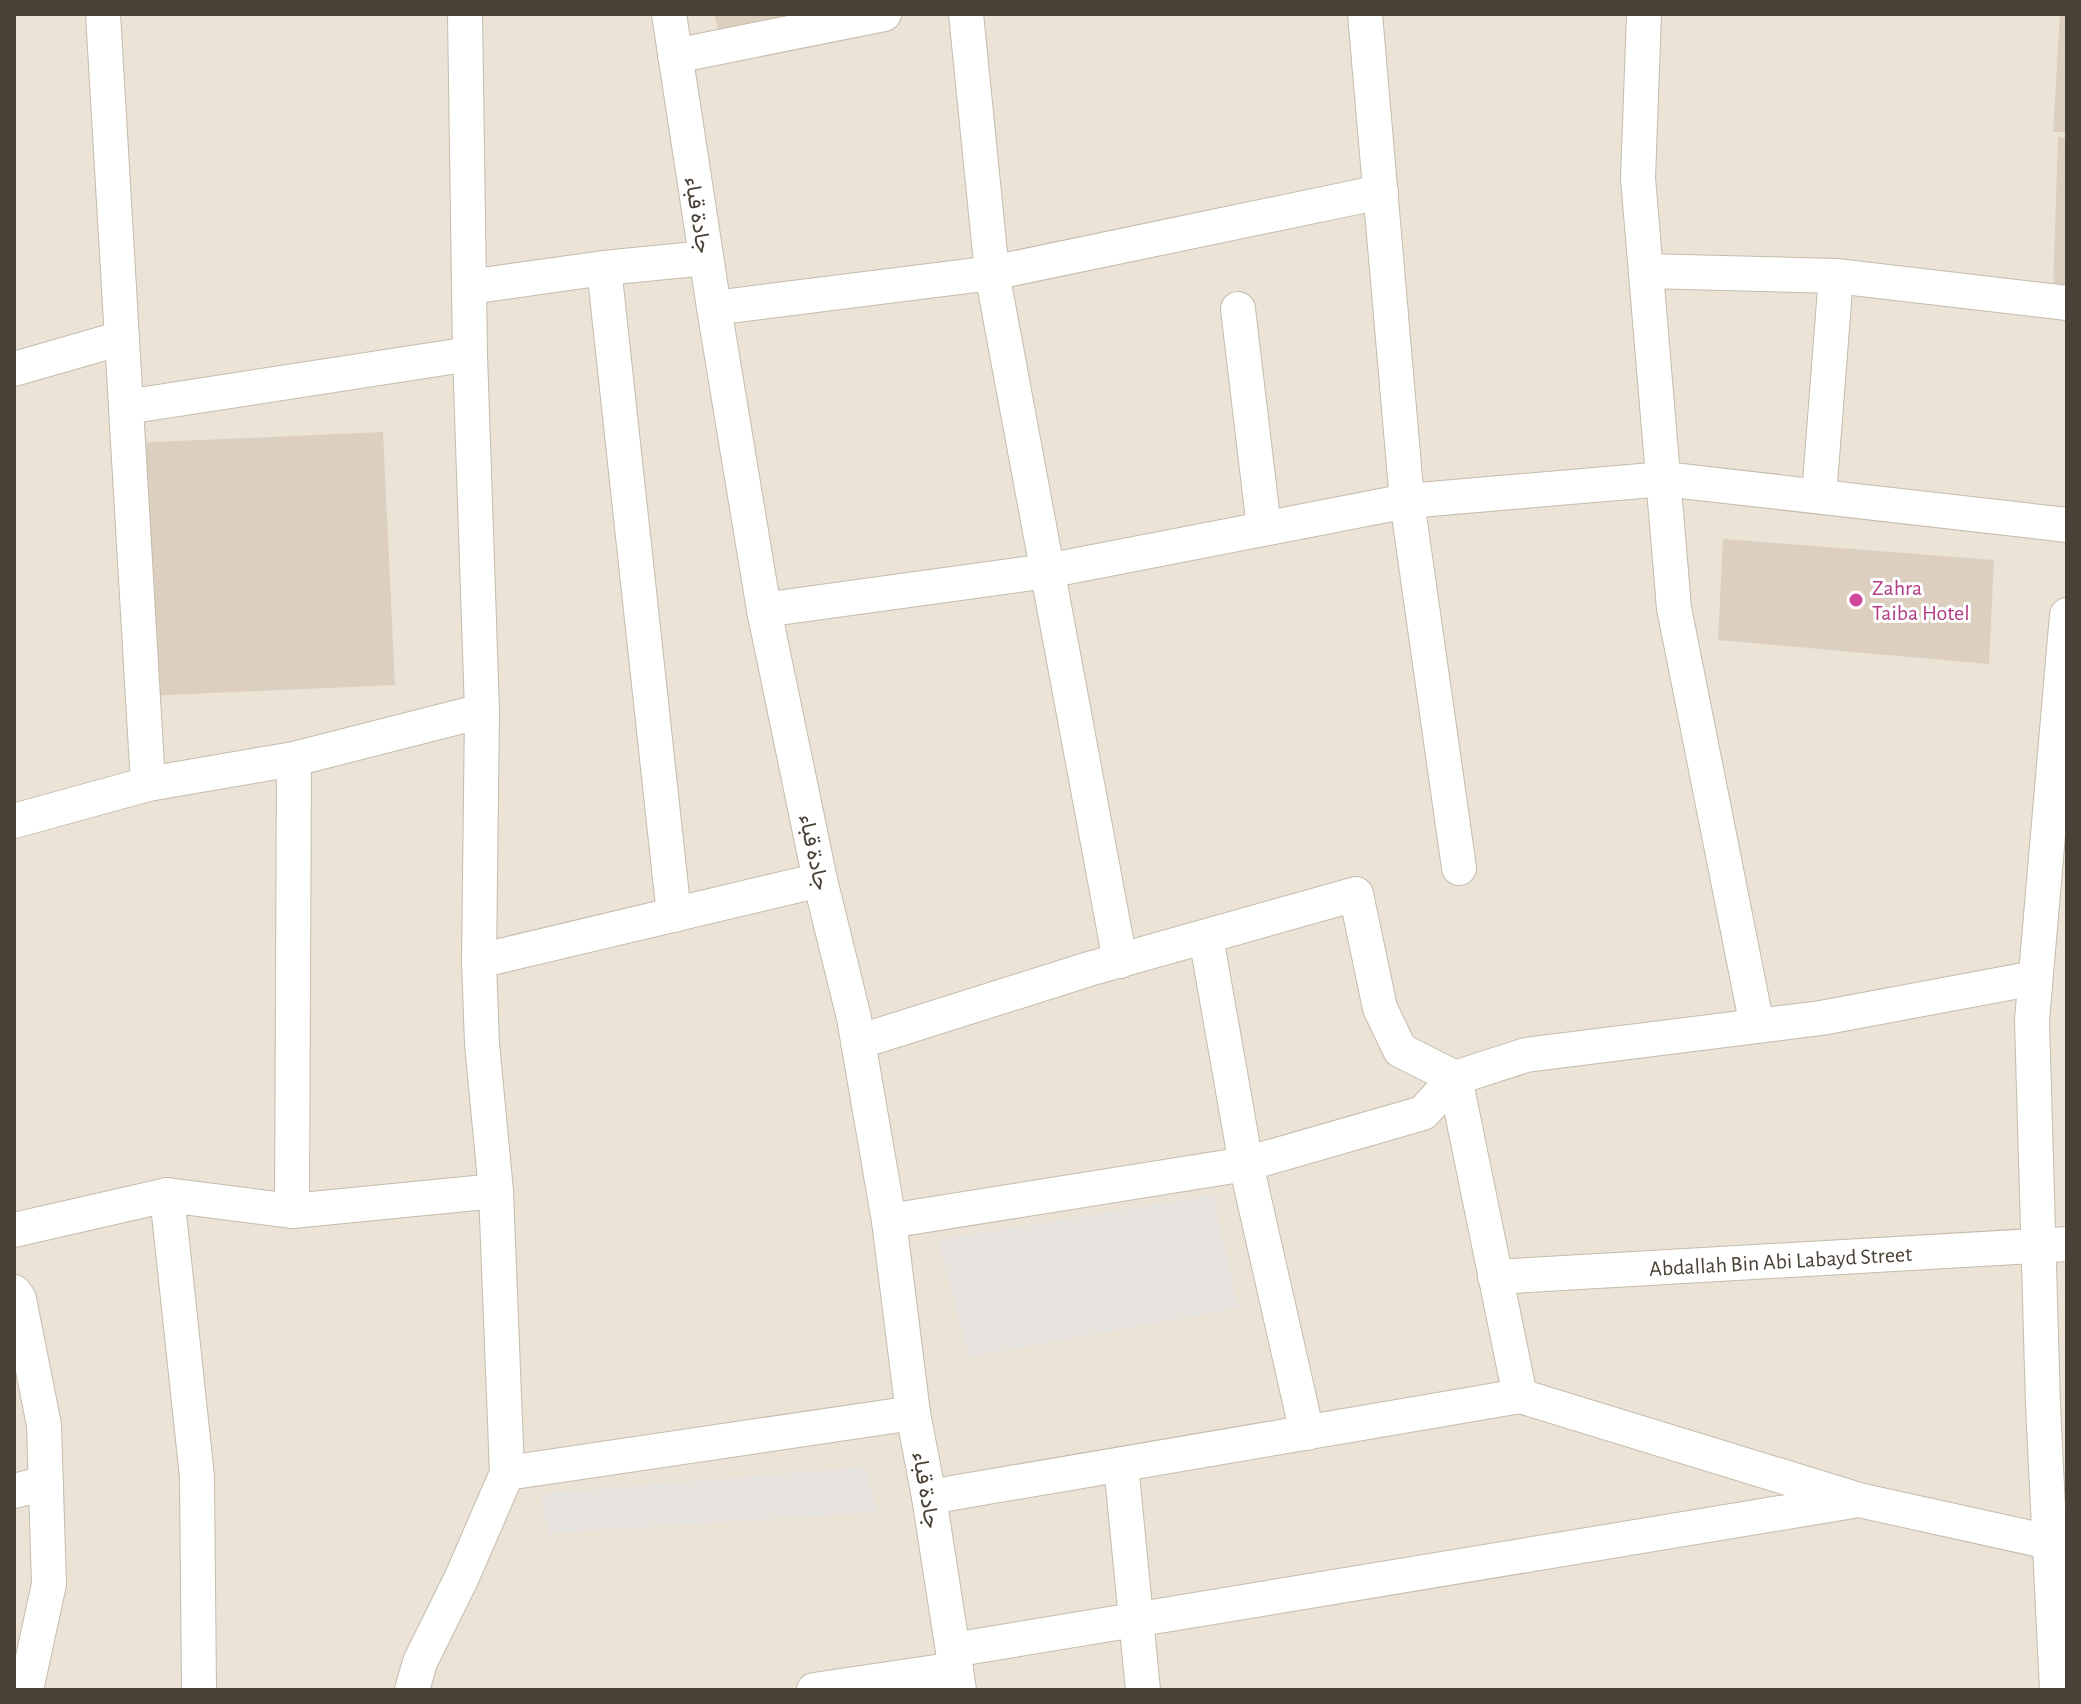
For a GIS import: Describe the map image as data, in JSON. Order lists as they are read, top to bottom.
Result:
{
  "streets": {
    "street": ["جادة قباء", "Abdallah Bin Abi Labayd Street"]
  },
  "places": ["Zahra Taiba Hotel"]
}
